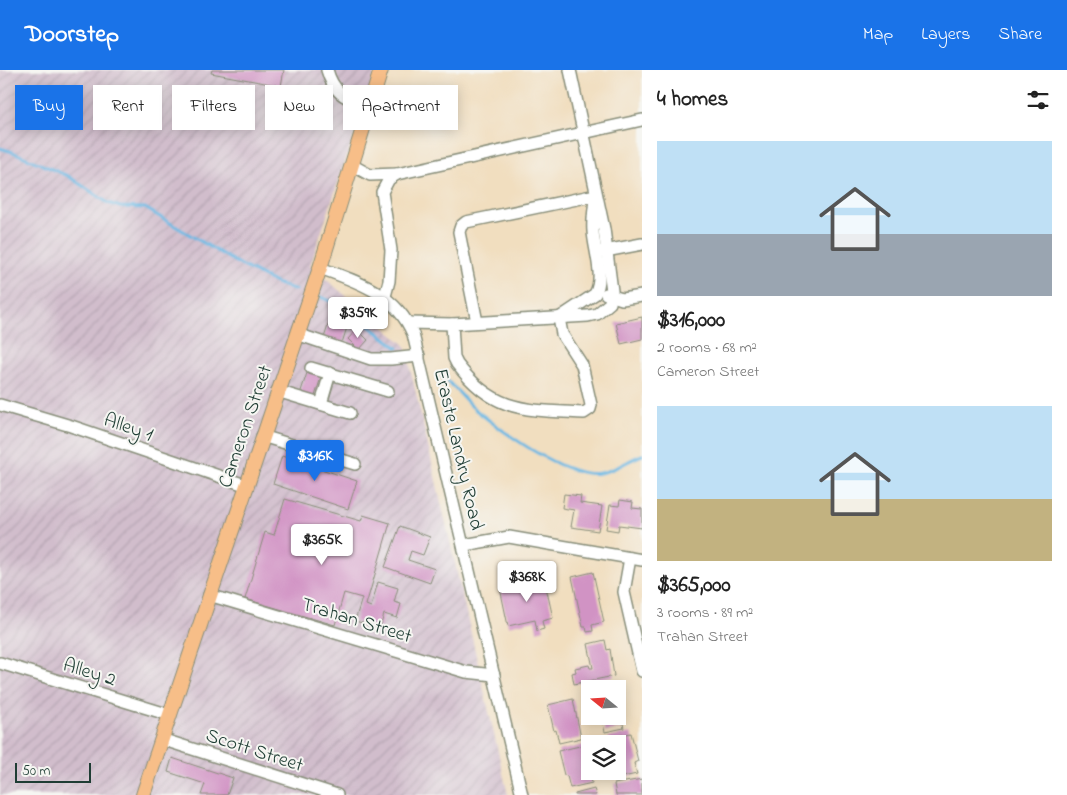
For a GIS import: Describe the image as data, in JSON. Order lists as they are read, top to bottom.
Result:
{
  "streets": {
    "main road": ["Cameron Street"],
    "street": [
      "Alley 1",
      "Eraste Landry Road",
      "Trahan Street",
      "Alley 2",
      "Scott Street"
    ]
  },
  "crossings": [
    ["Alley 1", "Cameron Street"],
    ["Cameron Street", "Eraste Landry Road"],
    ["Cameron Street", "Trahan Street"],
    ["Cameron Street", "Alley 2"],
    ["Cameron Street", "Scott Street"],
    ["Eraste Landry Road", "Trahan Street"]
  ],
  "scale_bar": "50 m",
  "north": "left",
  "page": {
    "header": "Doorstep",
    "nav": ["Map", "Layers", "Share"],
    "heading": "4 homes",
    "chip": [
      "Buy",
      "Rent",
      "Filters",
      "New",
      "Apartment"
    ],
    "list": [
      {
        "name": "$316,000",
        "note": "2 rooms · 68 m² · Cameron Street"
      },
      {
        "name": "$365,000",
        "note": "3 rooms · 89 m² · Trahan Street"
      }
    ],
    "price": [
      "$359K",
      "$316K",
      "$365K",
      "$368K"
    ],
    "scale": "50 m"
  }
}
